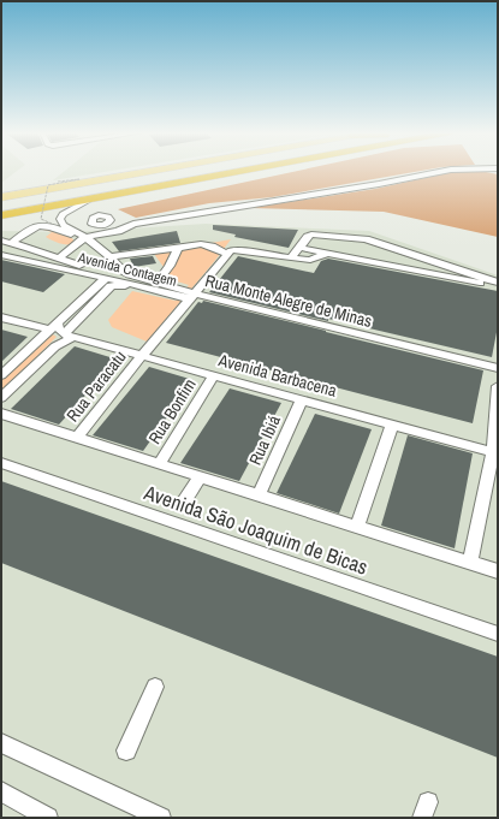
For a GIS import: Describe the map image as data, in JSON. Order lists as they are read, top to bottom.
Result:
{
  "streets": {
    "street": [
      "Avenida Contagem",
      "Rua Monte Alegre de Minas",
      "Avenida Barbacena",
      "Rua Paracatu",
      "Rua Bonfim",
      "Rua Ibiá",
      "Avenida São Joaquim de Bicas"
    ]
  },
  "crossings": [
    ["Avenida Contagem", "Rua Monte Alegre de Minas"],
    ["Avenida Contagem", "Rua Paracatu"],
    ["Rua Monte Alegre de Minas", "Rua Paracatu"],
    ["Avenida Barbacena", "Rua Paracatu"],
    ["Avenida Barbacena", "Rua Bonfim"],
    ["Avenida Barbacena", "Rua Ibiá"],
    ["Rua Paracatu", "Avenida São Joaquim de Bicas"],
    ["Rua Bonfim", "Avenida São Joaquim de Bicas"],
    ["Rua Ibiá", "Avenida São Joaquim de Bicas"]
  ]
}
